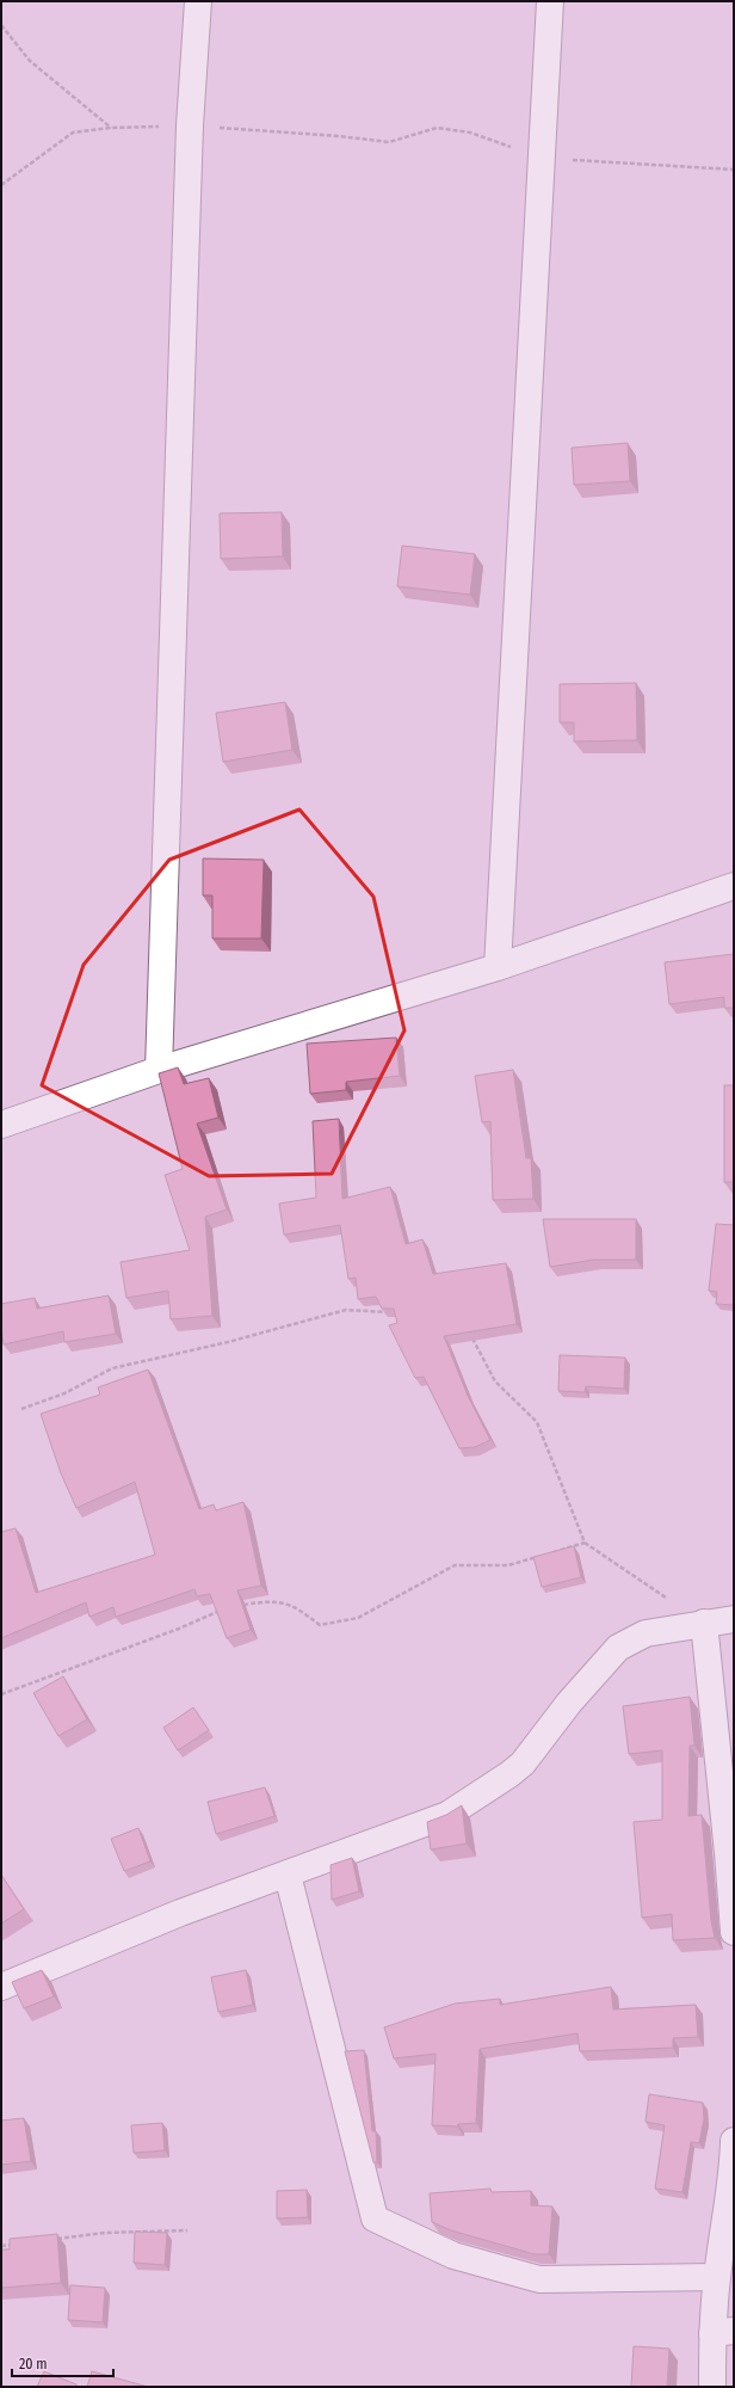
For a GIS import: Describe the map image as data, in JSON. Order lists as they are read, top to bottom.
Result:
{
  "scale_bar": "20 m"
}
